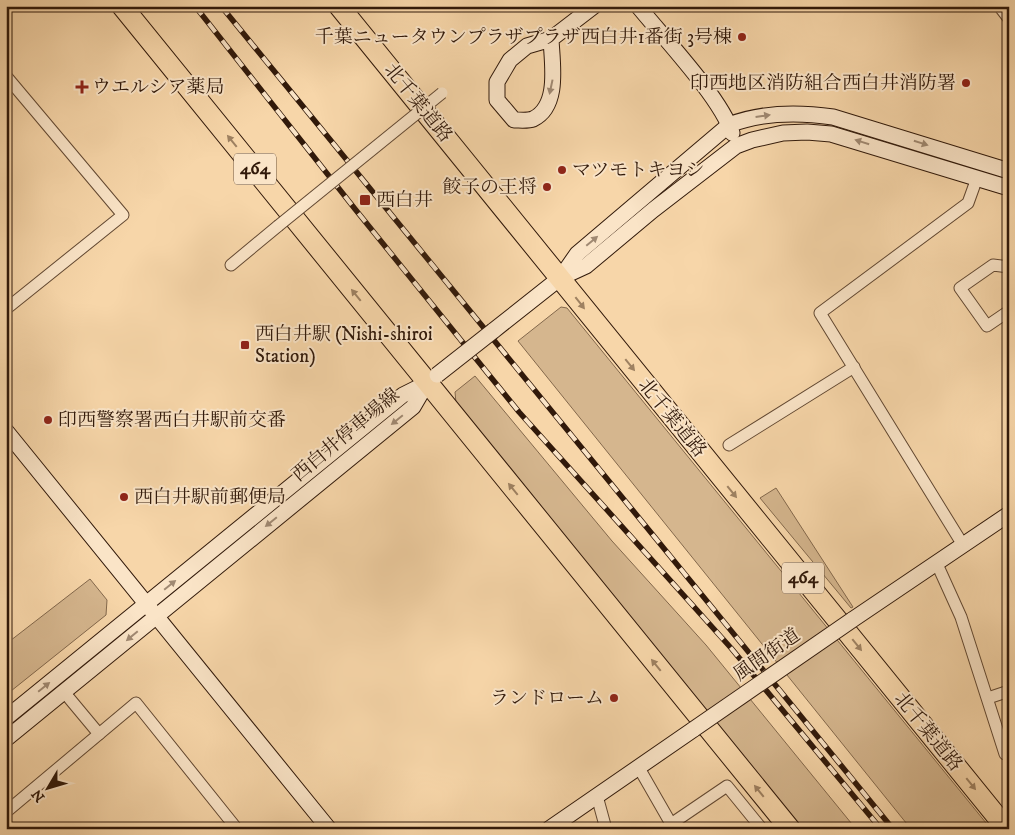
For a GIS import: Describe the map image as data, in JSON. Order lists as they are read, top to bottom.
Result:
{
  "streets": {
    "highway": ["北千葉道路", "464"],
    "street": ["西白井停車場線", "風間街道"]
  },
  "crossings": [
    ["464", "西白井停車場線"]
  ],
  "places": {
    "other": [
      "千葉ニュータウンプラザプラザ西白井1番街 3号棟",
      "印西地区消防組合西白井消防署",
      "マツモトキヨシ",
      "餃子の王将",
      "印西警察署西白井駅前交番",
      "西白井駅前郵便局",
      "ランドローム"
    ],
    "health": ["ウエルシア薬局"],
    "transit": ["西白井", "西白井駅 (Nishi-shiroi Station)"]
  },
  "north": "bottom left"
}
